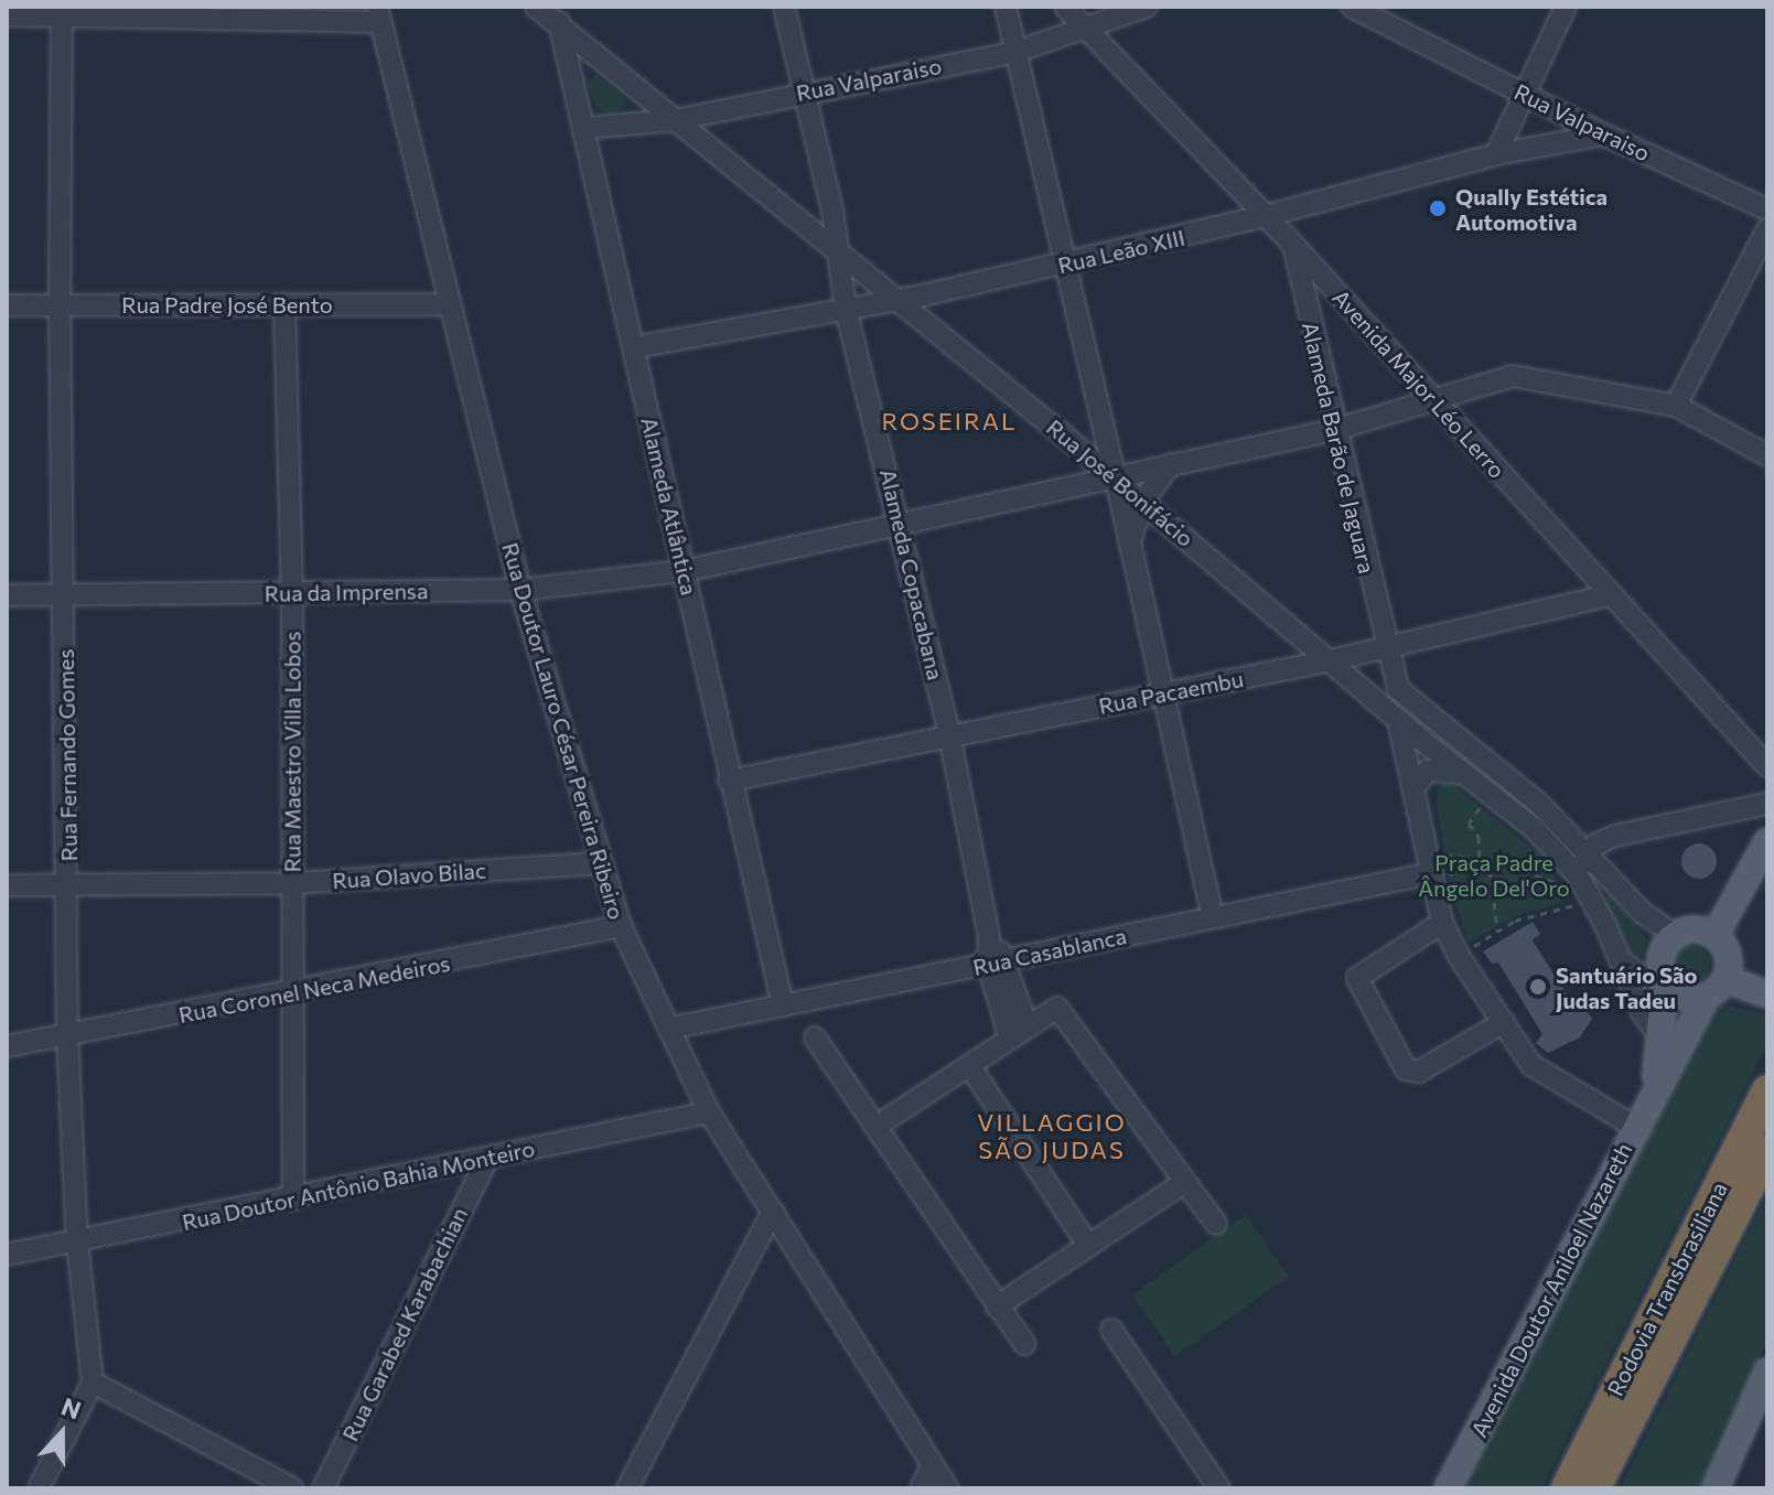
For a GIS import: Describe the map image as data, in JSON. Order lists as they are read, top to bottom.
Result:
{
  "streets": {
    "highway": ["Rodovia Transbrasiliana"],
    "main road": ["Avenida Doutor Aniloel Nazareth"],
    "street": [
      "Rua Valparaiso",
      "Rua Leão XIII",
      "Rua Padre José Bento",
      "Avenida Major Léo Lerro",
      "Alameda Barão de Jaguara",
      "Rua José Bonifácio",
      "Alameda Atlântica",
      "Alameda Copacabana",
      "Rua da Imprensa",
      "Rua Pacaembu",
      "Rua Doutor Lauro César Pereira Ribeiro",
      "Rua Maestro Villa Lobos",
      "Rua Fernando Gomes",
      "Rua Olavo Bilac",
      "Rua Casablanca",
      "Rua Coronel Neca Medeiros",
      "Rua Doutor Antônio Bahia Monteiro",
      "Rua Garabed Karabachian"
    ]
  },
  "crossings": [
    ["Rua Valparaiso", "Rua Leão XIII"],
    ["Rua Valparaiso", "Avenida Major Léo Lerro"],
    ["Rua Valparaiso", "Rua José Bonifácio"],
    ["Rua Valparaiso", "Alameda Atlântica"],
    ["Rua Valparaiso", "Alameda Copacabana"],
    ["Rua Leão XIII", "Avenida Major Léo Lerro"],
    ["Rua Leão XIII", "Rua José Bonifácio"],
    ["Rua Leão XIII", "Alameda Atlântica"],
    ["Rua Leão XIII", "Alameda Copacabana"],
    ["Rua Padre José Bento", "Rua Doutor Lauro César Pereira Ribeiro"],
    ["Rua Padre José Bento", "Rua Maestro Villa Lobos"],
    ["Rua Padre José Bento", "Rua Fernando Gomes"],
    ["Avenida Major Léo Lerro", "Alameda Barão de Jaguara"],
    ["Avenida Major Léo Lerro", "Rua da Imprensa"],
    ["Avenida Major Léo Lerro", "Rua Pacaembu"],
    ["Alameda Barão de Jaguara", "Rua da Imprensa"],
    ["Alameda Barão de Jaguara", "Rua Pacaembu"],
    ["Rua José Bonifácio", "Alameda Atlântica"],
    ["Rua José Bonifácio", "Alameda Copacabana"],
    ["Rua José Bonifácio", "Rua da Imprensa"],
    ["Rua José Bonifácio", "Rua Pacaembu"],
    ["Rua José Bonifácio", "Avenida Doutor Aniloel Nazareth"],
    ["Alameda Atlântica", "Rua da Imprensa"],
    ["Alameda Atlântica", "Rua Pacaembu"],
    ["Alameda Atlântica", "Rua Casablanca"],
    ["Alameda Copacabana", "Rua da Imprensa"],
    ["Alameda Copacabana", "Rua Pacaembu"],
    ["Alameda Copacabana", "Rua Casablanca"],
    ["Rua da Imprensa", "Rua Doutor Lauro César Pereira Ribeiro"],
    ["Rua da Imprensa", "Rua Maestro Villa Lobos"],
    ["Rua da Imprensa", "Rua Fernando Gomes"],
    ["Rua Doutor Lauro César Pereira Ribeiro", "Rua Olavo Bilac"],
    ["Rua Doutor Lauro César Pereira Ribeiro", "Rua Casablanca"],
    ["Rua Doutor Lauro César Pereira Ribeiro", "Rua Coronel Neca Medeiros"],
    ["Rua Doutor Lauro César Pereira Ribeiro", "Rua Doutor Antônio Bahia Monteiro"],
    ["Rua Maestro Villa Lobos", "Rua Olavo Bilac"],
    ["Rua Maestro Villa Lobos", "Rua Coronel Neca Medeiros"],
    ["Rua Maestro Villa Lobos", "Rua Doutor Antônio Bahia Monteiro"],
    ["Rua Fernando Gomes", "Rua Olavo Bilac"],
    ["Rua Fernando Gomes", "Rua Coronel Neca Medeiros"],
    ["Rua Fernando Gomes", "Rua Doutor Antônio Bahia Monteiro"],
    ["Rua Doutor Antônio Bahia Monteiro", "Rua Garabed Karabachian"]
  ],
  "districts": ["ROSEIRAL", "VILLAGGIO SÃO JUDAS"],
  "parks": ["Praça Padre Ângelo Del'Oro"],
  "places": ["Qually Estética Automotiva", "Santuário São Judas Tadeu"],
  "north": "top"
}
